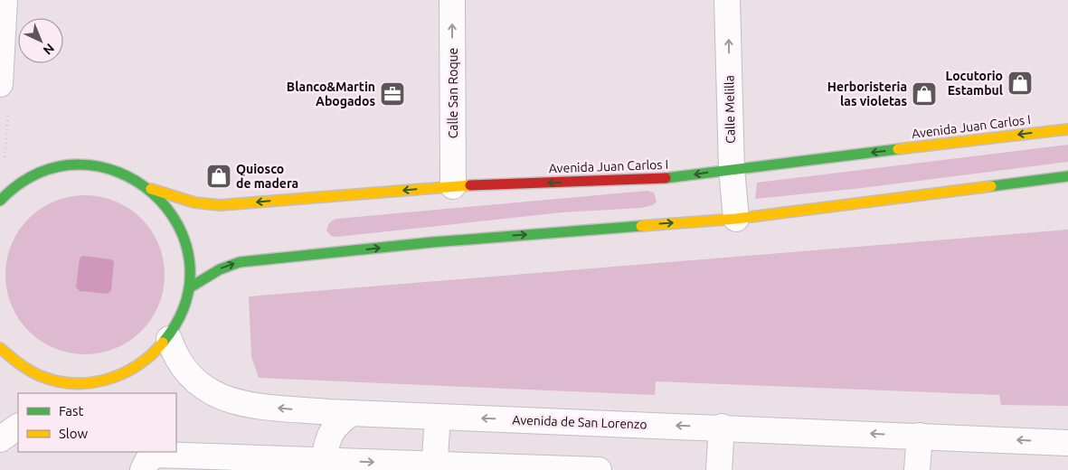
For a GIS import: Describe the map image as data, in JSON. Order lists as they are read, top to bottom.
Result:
{
  "streets": {
    "main road": ["Avenida Juan Carlos I"],
    "street": ["Calle San Roque", "Calle Melilla", "Avenida de San Lorenzo"]
  },
  "crossings": [
    ["Calle San Roque", "Avenida Juan Carlos I"],
    ["Calle Melilla", "Avenida Juan Carlos I"]
  ],
  "one_way": ["Calle San Roque", "Calle Melilla"],
  "places": {
    "shop": ["Locutorio Estambul", "Herboristeria las violetas", "Quiosco de madera"],
    "office": ["Blanco&Martin Abogados"]
  },
  "legend": ["Fast", "Slow"],
  "north": "bottom right"
}
